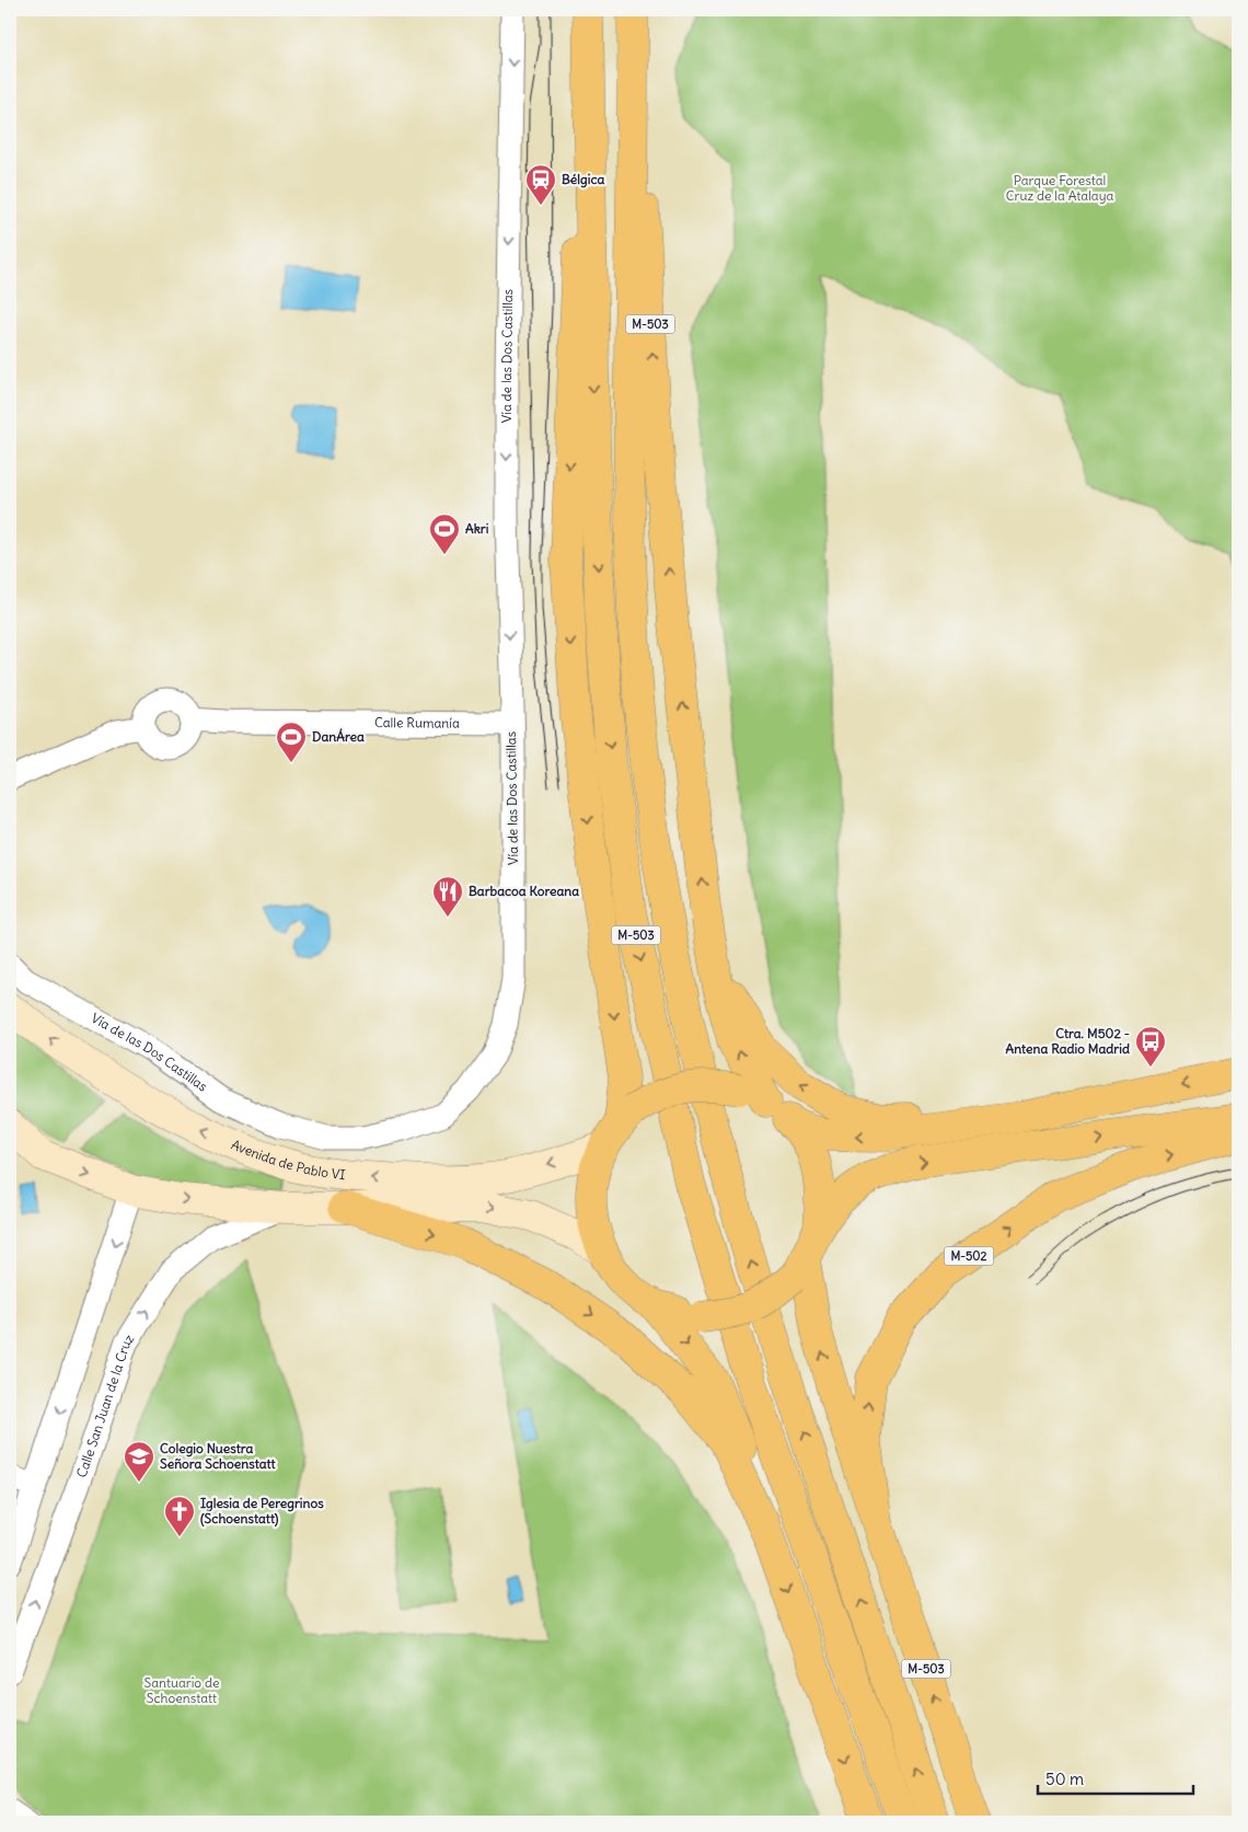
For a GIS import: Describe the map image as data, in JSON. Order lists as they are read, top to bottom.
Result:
{
  "streets": {
    "highway": ["M-503", "M-502"],
    "main road": ["Avenida de Pablo VI"],
    "street": ["Vía de las Dos Castillas", "Calle Rumanía", "Calle San Juan de la Cruz"]
  },
  "crossings": [
    ["M-503", "M-502"],
    ["Vía de las Dos Castillas", "Calle Rumanía"]
  ],
  "one_way": ["Vía de las Dos Castillas"],
  "parks": ["Parque Forestal Cruz de la Atalaya", "Santuario de Schoenstatt"],
  "places": {
    "station": ["Bélgica"],
    "sports": ["Akri", "DanÁrea"],
    "restaurant": ["Barbacoa Koreana"],
    "bus stop": ["Ctra. M502 - Antena Radio Madrid"],
    "school or university": ["Colegio Nuestra Señora Schoenstatt"],
    "church": ["Iglesia de Peregrinos (Schoenstatt)"]
  },
  "scale_bar": "50 m"
}
